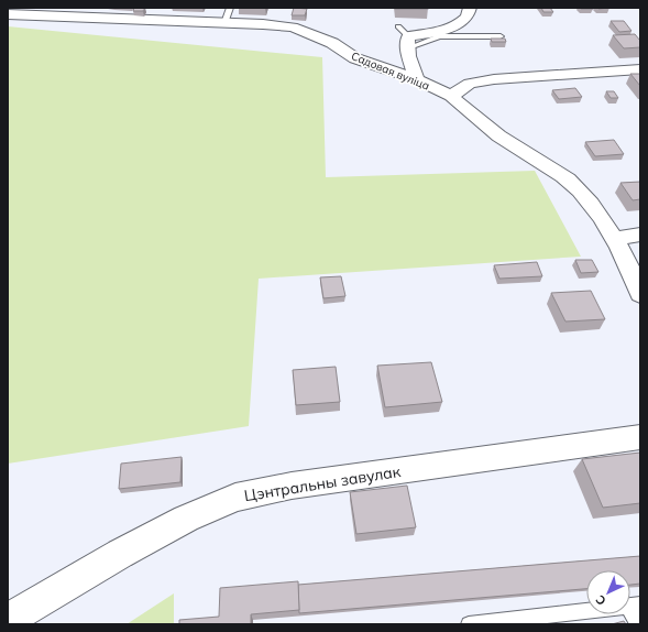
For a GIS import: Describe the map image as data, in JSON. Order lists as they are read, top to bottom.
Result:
{
  "streets": {
    "street": ["Садовая вуліца", "Цэнтральны завулак"]
  },
  "north": "bottom left"
}
